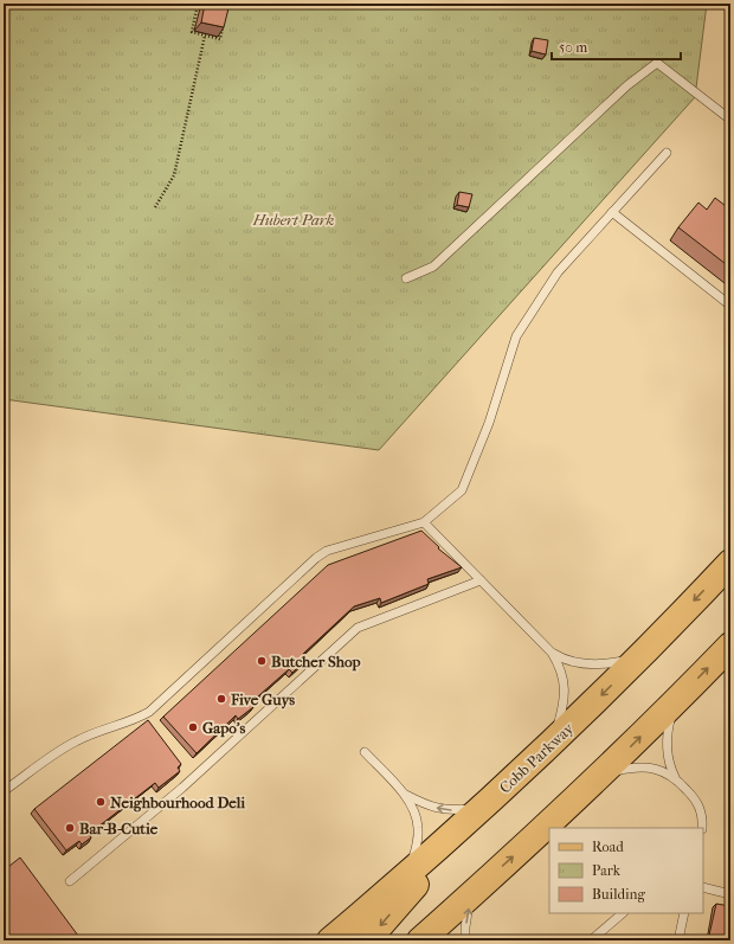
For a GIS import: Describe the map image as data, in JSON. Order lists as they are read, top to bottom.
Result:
{
  "streets": {
    "main road": ["Cobb Parkway"]
  },
  "parks": ["Hubert Park"],
  "places": [
    "Butcher Shop",
    "Five Guys",
    "Gapo's",
    "Neighbourhood Deli",
    "Bar-B-Cutie"
  ],
  "legend": ["Road", "Park", "Building"],
  "scale_bar": "50 m"
}
